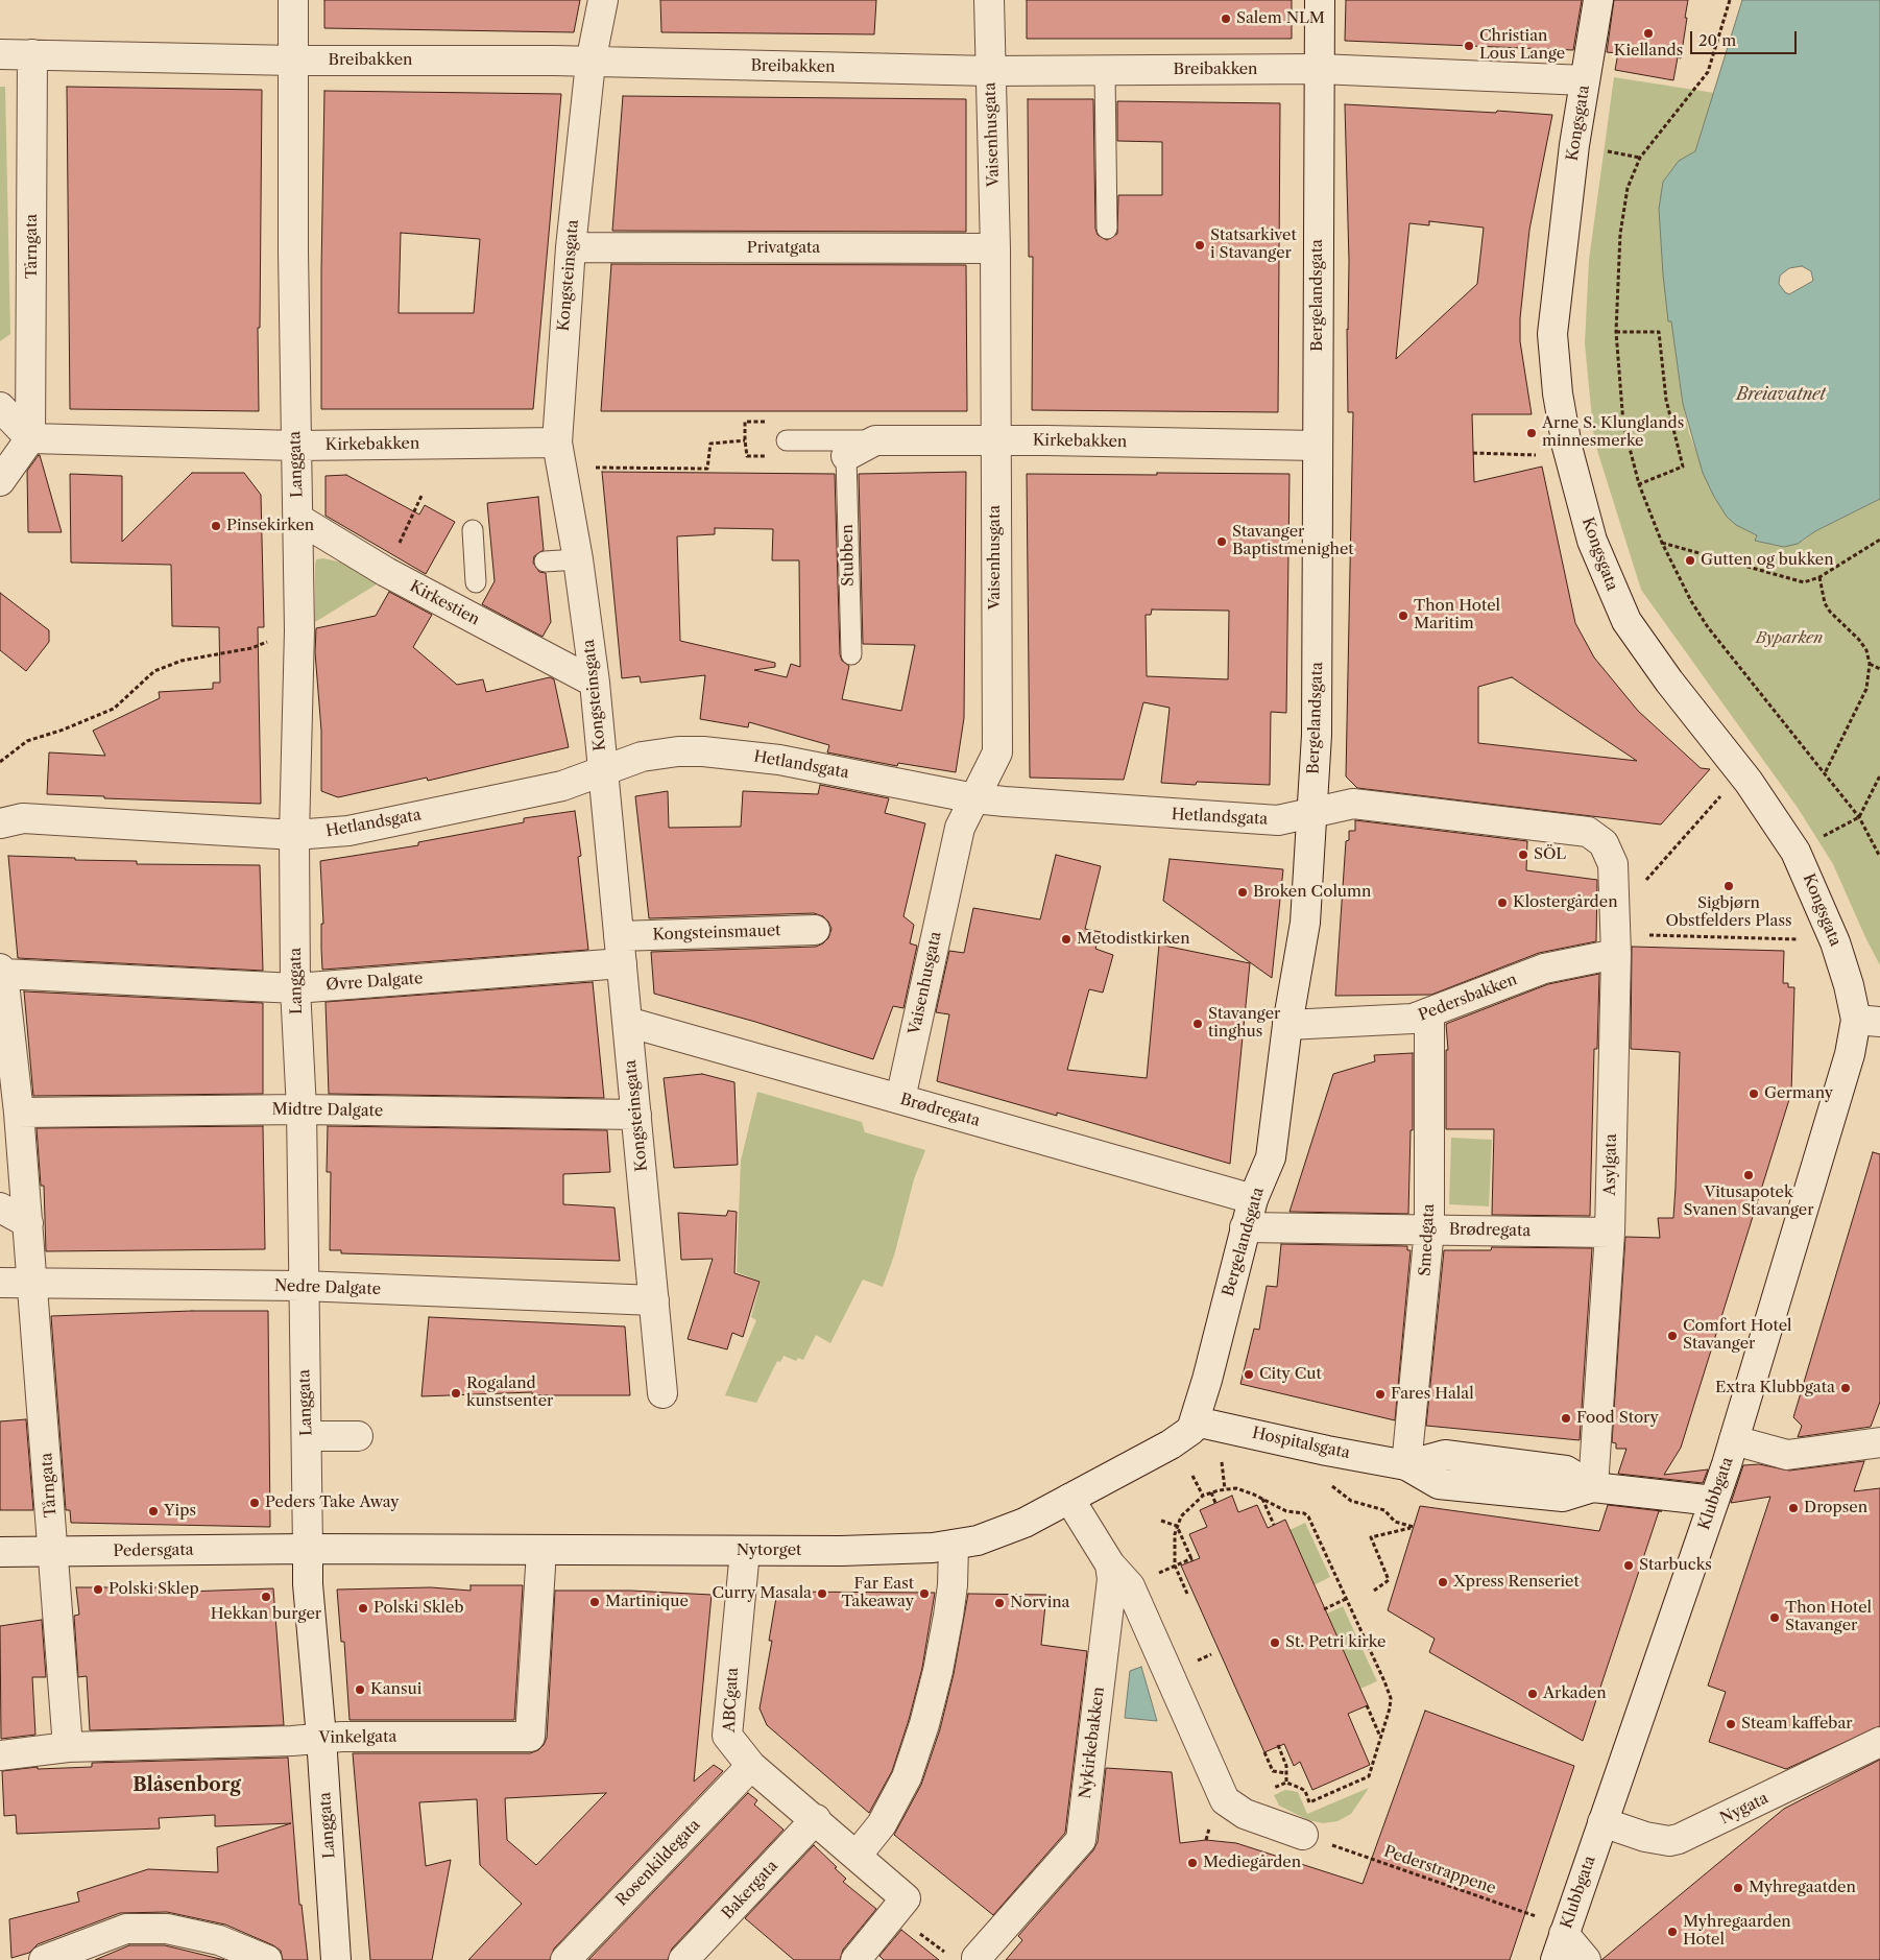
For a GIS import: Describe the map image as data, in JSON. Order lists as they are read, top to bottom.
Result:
{
  "streets": {
    "street": [
      "Breibakken",
      "Kongsgata",
      "Vaisenhusgata",
      "Tårngata",
      "Privatgata",
      "Kongsteinsgata",
      "Bergelandsgata",
      "Kirkebakken",
      "Langgata",
      "Kirkestien",
      "Hetlandsgata",
      "Kongsteinsmauet",
      "Øvre Dalgate",
      "Pedersbakken",
      "Midtre Dalgate",
      "Brødregata",
      "Asylgata",
      "Smedgata",
      "Nedre Dalgate",
      "Hospitalsgata",
      "Klubbgata",
      "Pedersgata",
      "Nytorget",
      "ABCgata",
      "Vinkelgata",
      "Nykirkebakken",
      "Nygata",
      "Rosenkildegata",
      "Bakergata"
    ],
    "lane": ["Stubben"],
    "path": ["Pederstrappene"]
  },
  "crossings": [
    ["Breibakken", "Kongsgata"],
    ["Breibakken", "Vaisenhusgata"],
    ["Breibakken", "Tårngata"],
    ["Breibakken", "Kongsteinsgata"],
    ["Breibakken", "Bergelandsgata"],
    ["Breibakken", "Langgata"],
    ["Kongsgata", "Klubbgata"],
    ["Vaisenhusgata", "Privatgata"],
    ["Vaisenhusgata", "Kirkebakken"],
    ["Vaisenhusgata", "Hetlandsgata"],
    ["Vaisenhusgata", "Brødregata"],
    ["Tårngata", "Kirkebakken"],
    ["Tårngata", "Øvre Dalgate"],
    ["Tårngata", "Midtre Dalgate"],
    ["Tårngata", "Nedre Dalgate"],
    ["Tårngata", "Pedersgata"],
    ["Tårngata", "Vinkelgata"],
    ["Privatgata", "Kongsteinsgata"],
    ["Kongsteinsgata", "Kirkebakken"],
    ["Kongsteinsgata", "Kirkestien"],
    ["Kongsteinsgata", "Hetlandsgata"],
    ["Kongsteinsgata", "Kongsteinsmauet"],
    ["Kongsteinsgata", "Øvre Dalgate"],
    ["Kongsteinsgata", "Midtre Dalgate"],
    ["Kongsteinsgata", "Brødregata"],
    ["Kongsteinsgata", "Nedre Dalgate"],
    ["Bergelandsgata", "Kirkebakken"],
    ["Bergelandsgata", "Hetlandsgata"],
    ["Bergelandsgata", "Pedersbakken"],
    ["Bergelandsgata", "Brødregata"],
    ["Bergelandsgata", "Hospitalsgata"],
    ["Bergelandsgata", "Nytorget"],
    ["Kirkebakken", "Langgata"],
    ["Kirkebakken", "Stubben"],
    ["Langgata", "Kirkestien"],
    ["Langgata", "Hetlandsgata"],
    ["Langgata", "Øvre Dalgate"],
    ["Langgata", "Midtre Dalgate"],
    ["Langgata", "Nedre Dalgate"],
    ["Langgata", "Pedersgata"],
    ["Langgata", "Nytorget"],
    ["Langgata", "Vinkelgata"],
    ["Hetlandsgata", "Asylgata"],
    ["Pedersbakken", "Asylgata"],
    ["Pedersbakken", "Smedgata"],
    ["Brødregata", "Asylgata"],
    ["Brødregata", "Smedgata"],
    ["Asylgata", "Hospitalsgata"],
    ["Smedgata", "Hospitalsgata"],
    ["Hospitalsgata", "Klubbgata"],
    ["Hospitalsgata", "Nytorget"],
    ["Klubbgata", "Nygata"],
    ["Klubbgata", "Pederstrappene"],
    ["Pedersgata", "Nytorget"],
    ["Nytorget", "ABCgata"],
    ["Nytorget", "Vinkelgata"],
    ["ABCgata", "Rosenkildegata"],
    ["ABCgata", "Bakergata"]
  ],
  "districts": ["Blåsenborg"],
  "water": ["Breiavatnet"],
  "parks": ["Byparken"],
  "places": [
    "Salem NLM",
    "Kiellands",
    "Christian Lous Lange",
    "Statsarkivet i Stavanger",
    "Arne S. Klunglands minnesmerke",
    "Pinsekirken",
    "Stavanger Baptistmenighet",
    "Gutten og bukken",
    "Thon Hotel Maritim",
    "SÖL",
    "Sigbjørn Obstfelders Plass",
    "Broken Column",
    "Klostergården",
    "Metodistkirken",
    "Stavanger tinghus",
    "Germany",
    "Vitusapotek Svanen Stavanger",
    "Comfort Hotel Stavanger",
    "City Cut",
    "Extra Klubbgata",
    "Rogaland kunstsenter",
    "Fares Halal",
    "Food Story",
    "Peders Take Away",
    "Dropsen",
    "Yips",
    "Starbucks",
    "Xpress Renseriet",
    "Polski Sklep",
    "Curry Masala",
    "Far East Takeaway",
    "Hekkan burger",
    "Martinique",
    "Norvina",
    "Polski Skleb",
    "Thon Hotel Stavanger",
    "St. Petri kirke",
    "Kansui",
    "Arkaden",
    "Steam kaffebar",
    "Mediegården",
    "Myhregaatden",
    "Myhregaarden Hotel"
  ],
  "scale_bar": "20 m"
}
